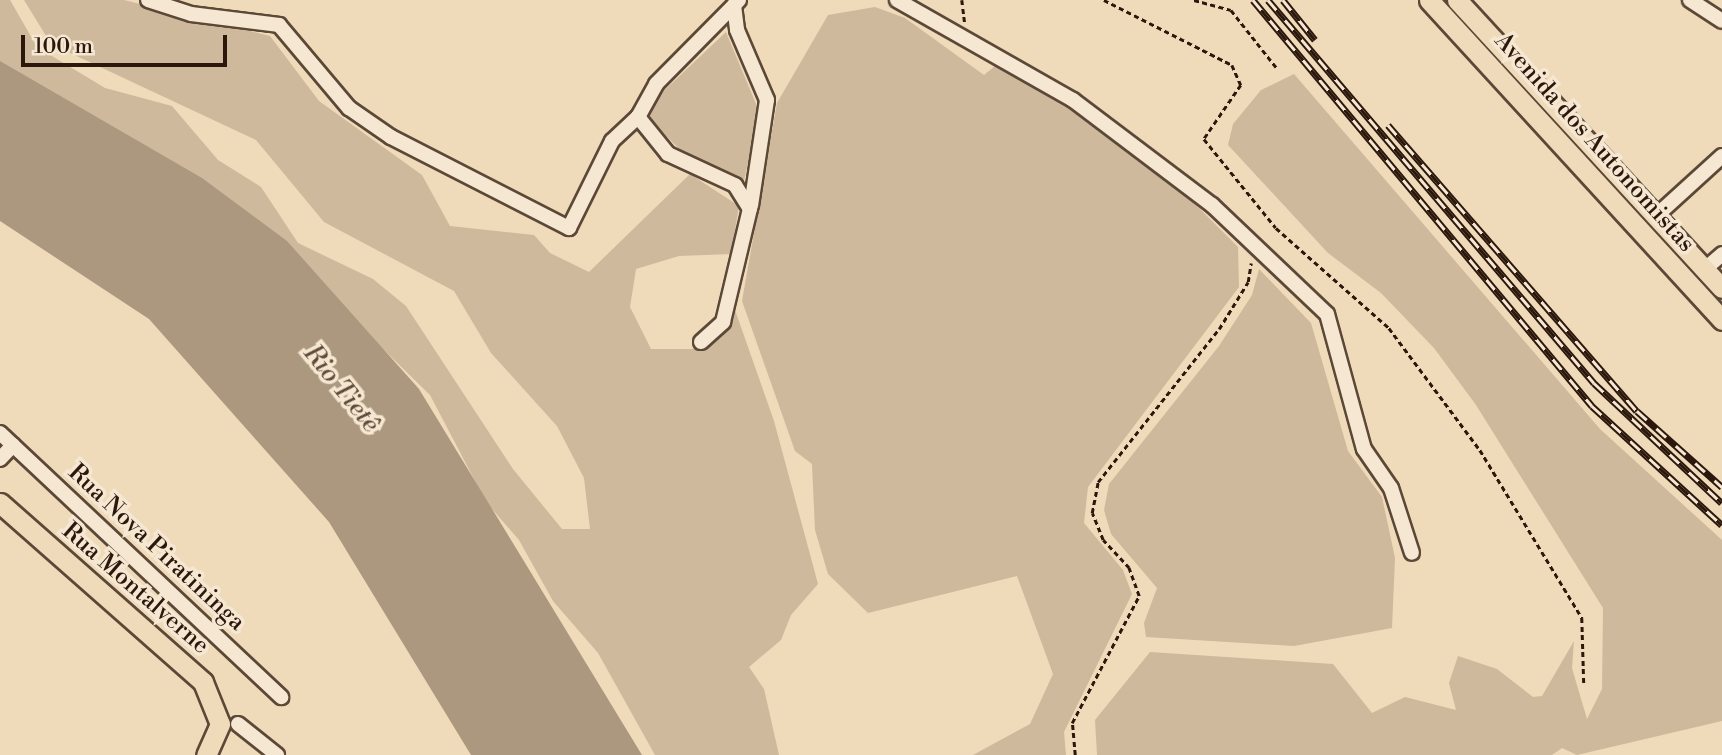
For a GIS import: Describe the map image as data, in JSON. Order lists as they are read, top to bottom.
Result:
{
  "streets": {
    "main road": ["Avenida dos Autonomistas", "Rua Montalverne"],
    "street": ["Rua Nova Piratininga"]
  },
  "water": ["Rio Tietê"],
  "scale_bar": "100 m"
}
